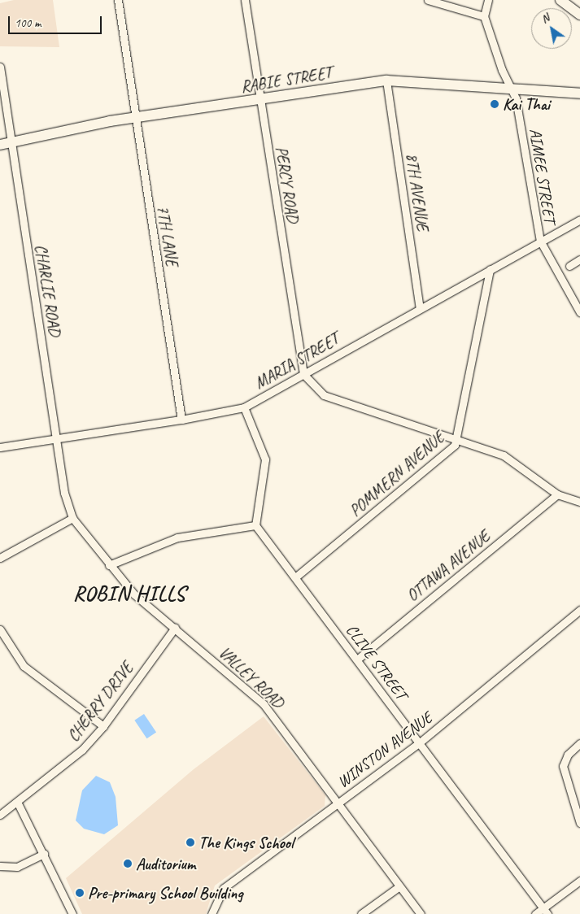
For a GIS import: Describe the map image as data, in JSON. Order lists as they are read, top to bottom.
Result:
{
  "streets": {
    "street": [
      "RABIE STREET",
      "AIMEE STREET",
      "PERCY ROAD",
      "8TH AVENUE",
      "7TH LANE",
      "CHARLIE ROAD",
      "MARIA STREET",
      "POMMERN AVENUE",
      "OTTAWA AVENUE",
      "CLIVE STREET",
      "VALLEY ROAD",
      "CHERRY DRIVE",
      "WINSTON AVENUE"
    ]
  },
  "crossings": [
    ["RABIE STREET", "AIMEE STREET"],
    ["RABIE STREET", "PERCY ROAD"],
    ["RABIE STREET", "8TH AVENUE"],
    ["RABIE STREET", "7TH LANE"],
    ["RABIE STREET", "CHARLIE ROAD"],
    ["AIMEE STREET", "MARIA STREET"],
    ["PERCY ROAD", "MARIA STREET"],
    ["8TH AVENUE", "MARIA STREET"],
    ["7TH LANE", "MARIA STREET"],
    ["CHARLIE ROAD", "MARIA STREET"],
    ["CHARLIE ROAD", "VALLEY ROAD"],
    ["MARIA STREET", "POMMERN AVENUE"],
    ["POMMERN AVENUE", "CLIVE STREET"],
    ["OTTAWA AVENUE", "CLIVE STREET"],
    ["CLIVE STREET", "WINSTON AVENUE"],
    ["VALLEY ROAD", "CHERRY DRIVE"],
    ["VALLEY ROAD", "WINSTON AVENUE"]
  ],
  "districts": ["ROBIN HILLS"],
  "places": [
    "Kai Thai",
    "The Kings School",
    "Auditorium",
    "Pre-primary School Building"
  ],
  "scale_bar": "100 m",
  "north": "top left"
}
